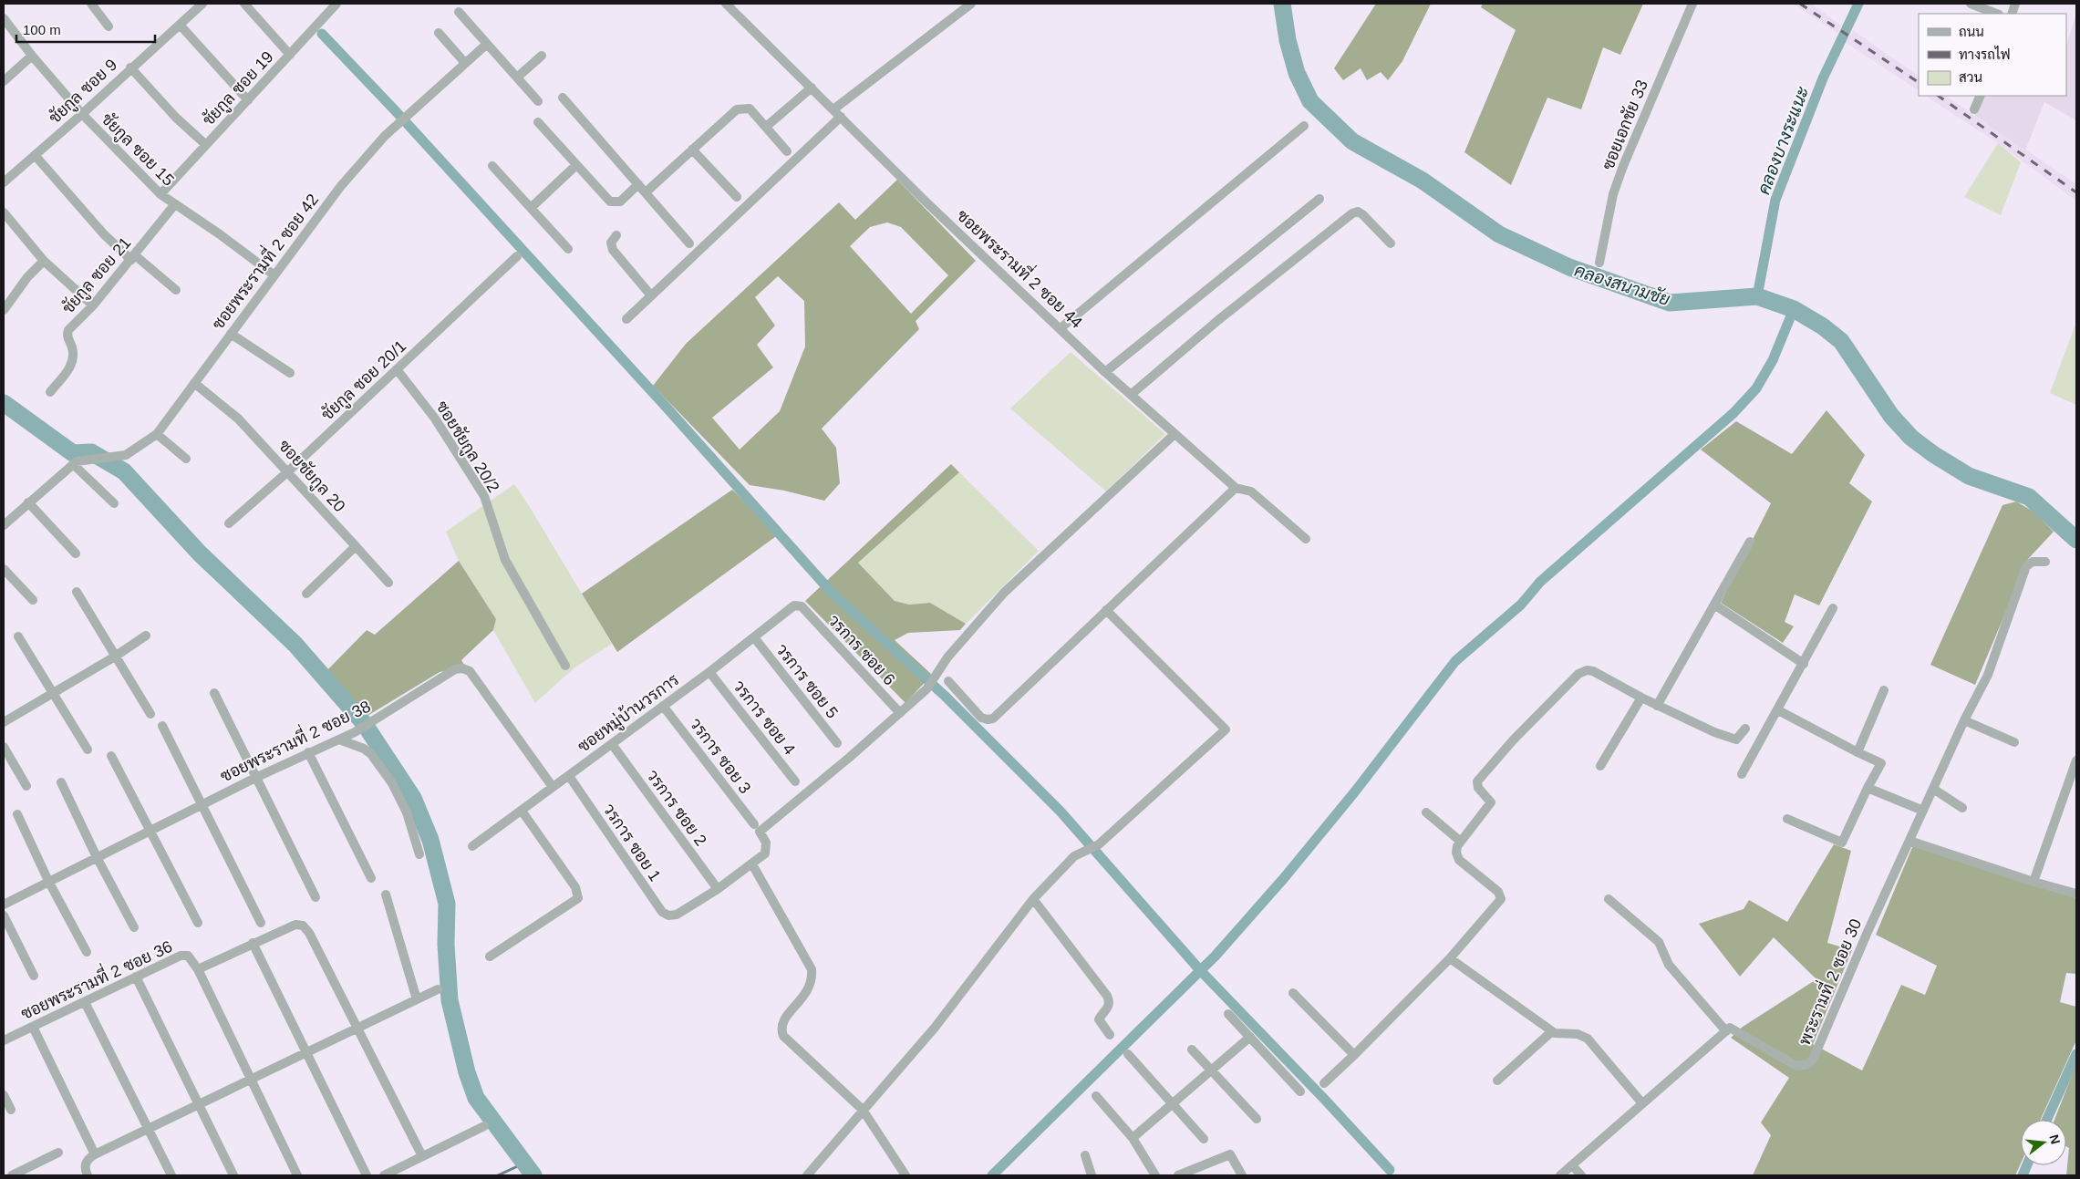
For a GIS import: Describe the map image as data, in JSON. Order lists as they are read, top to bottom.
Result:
{
  "streets": {
    "street": [
      "ชัยกูล ซอย 19",
      "ชัยกูล ซอย 9",
      "ซอยเอกชัย 33",
      "ชัยกูล ซอย 15",
      "ซอยพระรามที่ 2 ซอย 42",
      "ซอยพระรามที่ 2 ซอย 44",
      "ชัยกูล ซอย 21",
      "ชัยกูล ซอย 20/1",
      "ซอยชัยกูล 20/2",
      "ซอยชัยกูล 20",
      "วรการ ซอย 6",
      "วรการ ซอย 5",
      "ซอยหมู่บ้านวรการ",
      "วรการ ซอย 4",
      "ซอยพระรามที่ 2 ซอย 38",
      "วรการ ซอย 3",
      "วรการ ซอย 2",
      "วรการ ซอย 1",
      "ซอยพระรามที่ 2 ซอย 36",
      "พระรามที่ 2 ซอย 30"
    ]
  },
  "crossings": [
    ["ชัยกูล ซอย 19", "ชัยกูล ซอย 15"],
    ["ชัยกูล ซอย 9", "ชัยกูล ซอย 15"],
    ["ชัยกูล ซอย 15", "ซอยพระรามที่ 2 ซอย 42"],
    ["ชัยกูล ซอย 15", "ชัยกูล ซอย 21"],
    ["ซอยพระรามที่ 2 ซอย 42", "ซอยชัยกูล 20"],
    ["ชัยกูล ซอย 20/1", "ซอยชัยกูล 20/2"],
    ["ชัยกูล ซอย 20/1", "ซอยชัยกูล 20"],
    ["วรการ ซอย 6", "ซอยหมู่บ้านวรการ"],
    ["วรการ ซอย 5", "ซอยหมู่บ้านวรการ"],
    ["ซอยหมู่บ้านวรการ", "วรการ ซอย 4"],
    ["ซอยหมู่บ้านวรการ", "ซอยพระรามที่ 2 ซอย 38"],
    ["ซอยหมู่บ้านวรการ", "วรการ ซอย 3"],
    ["ซอยหมู่บ้านวรการ", "วรการ ซอย 2"],
    ["ซอยหมู่บ้านวรการ", "วรการ ซอย 1"],
    ["วรการ ซอย 2", "วรการ ซอย 1"]
  ],
  "water": ["คลองบางระแนะ", "คลองสนามชัย"],
  "legend": ["ถนน", "ทางรถไฟ", "สวน"],
  "scale_bar": "100 m",
  "north": "right"
}
